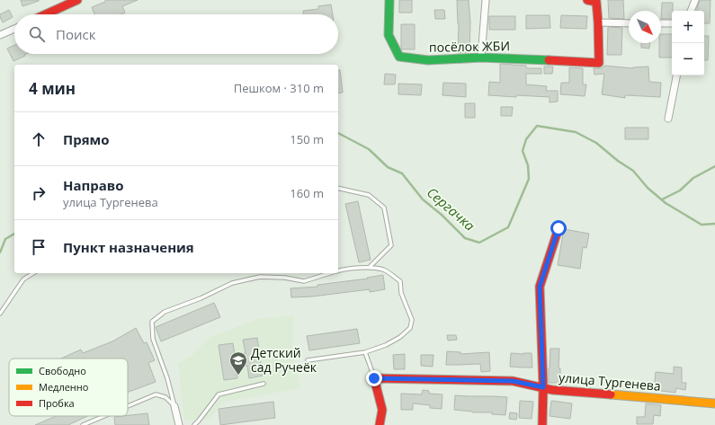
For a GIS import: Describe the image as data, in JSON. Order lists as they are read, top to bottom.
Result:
{
  "streets": {
    "street": ["посёлок ЖБИ", "улица Тургенева"]
  },
  "water": ["Сергачка"],
  "places": {
    "school or university": ["Детский сад Ручеёк"]
  },
  "legend": ["Свободно", "Медленно", "Пробка"],
  "north": "bottom right",
  "page": {
    "map_buttons": ["+", "−"],
    "search": "Поиск",
    "heading": ["4 мин", "Пешком · 310 m"],
    "list": [
      ["Прямо", "150 m"],
      ["Направо", "улица Тургенева", "160 m"],
      "Пункт назначения"
    ]
  }
}
